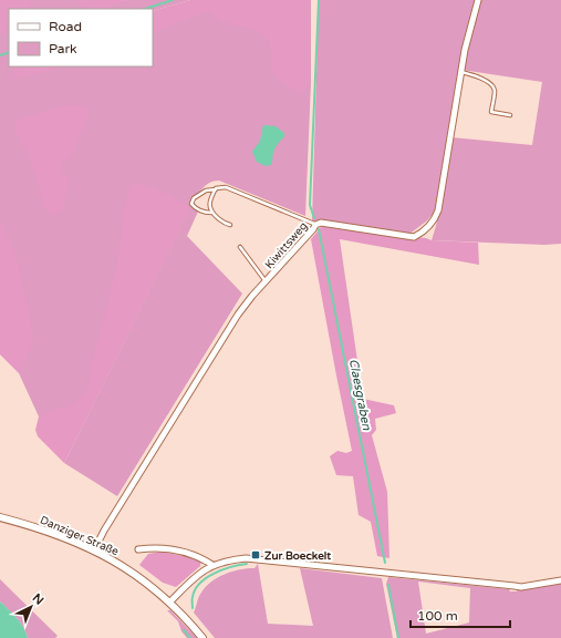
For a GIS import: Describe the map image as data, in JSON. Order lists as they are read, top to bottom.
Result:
{
  "streets": {
    "street": ["Kiwittsweg", "Danziger Straße"]
  },
  "crossings": [
    ["Kiwittsweg", "Danziger Straße"]
  ],
  "water": ["Claesgraben"],
  "places": {
    "transit": ["Zur Boeckelt"]
  },
  "legend": ["Road", "Park"],
  "scale_bar": "100 m",
  "north": "top right"
}
